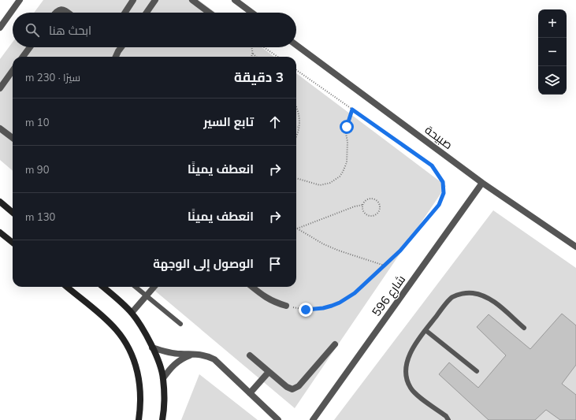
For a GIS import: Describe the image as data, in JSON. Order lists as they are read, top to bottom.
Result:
{
  "streets": {
    "street": ["صبيحة", "شارع 596"]
  },
  "crossings": [
    ["صبيحة", "شارع 596"]
  ],
  "page": {
    "map_buttons": ["+", "−"],
    "search": "ابحث هنا",
    "heading": ["3 دقيقة", "سيرًا · 230 m"],
    "list": [
      ["تابع السير", "10 m"],
      ["انعطف يمينًا", "90 m"],
      ["انعطف يمينًا", "130 m"],
      "الوصول إلى الوجهة"
    ]
  }
}
